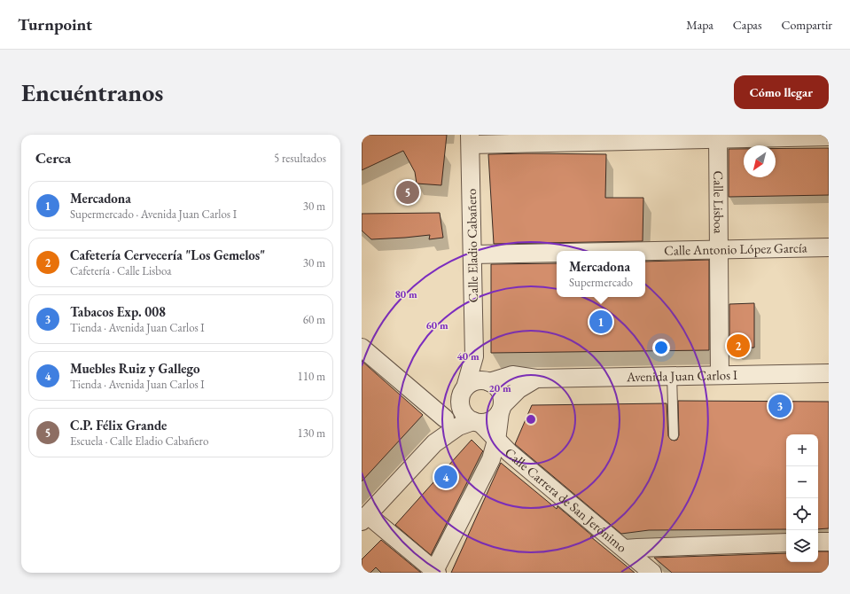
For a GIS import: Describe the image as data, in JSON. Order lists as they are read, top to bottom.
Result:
{
  "streets": {
    "street": [
      "Calle Lisboa",
      "Calle Eladio Cabañero",
      "Calle Antonio López García",
      "Avenida Juan Carlos I",
      "Calle Carrera de San Jerónimo"
    ]
  },
  "crossings": [
    ["Calle Lisboa", "Calle Antonio López García"],
    ["Calle Lisboa", "Avenida Juan Carlos I"],
    ["Calle Eladio Cabañero", "Calle Antonio López García"],
    ["Calle Eladio Cabañero", "Avenida Juan Carlos I"],
    ["Calle Eladio Cabañero", "Calle Carrera de San Jerónimo"],
    ["Avenida Juan Carlos I", "Calle Carrera de San Jerónimo"]
  ],
  "north": "bottom left",
  "page": {
    "header": "Turnpoint",
    "nav": ["Mapa", "Capas", "Compartir"],
    "buttons": "Cómo llegar",
    "title": "Encuéntranos",
    "heading": ["Cerca", "5 resultados"],
    "pins": [
      "5",
      "1",
      "2",
      "3",
      "4"
    ],
    "list": [
      {
        "mark": "1",
        "name": "Mercadona",
        "note": "Supermercado · Avenida Juan Carlos I",
        "value": "30 m"
      },
      {
        "mark": "2",
        "name": "Cafetería Cervecería \"Los Gemelos\"",
        "note": "Cafetería · Calle Lisboa",
        "value": "30 m"
      },
      {
        "mark": "3",
        "name": "Tabacos Exp. 008",
        "note": "Tienda · Avenida Juan Carlos I",
        "value": "60 m"
      },
      {
        "mark": "4",
        "name": "Muebles Ruiz y Gallego",
        "note": "Tienda · Avenida Juan Carlos I",
        "value": "110 m"
      },
      {
        "mark": "5",
        "name": "C.P. Félix Grande",
        "note": "Escuela · Calle Eladio Cabañero",
        "value": "130 m"
      }
    ],
    "popup": ["Mercadona", "Supermercado"],
    "map_buttons": ["+", "−"]
  },
  "rings": [
    "80 m",
    "60 m",
    "40 m",
    "20 m"
  ]
}
